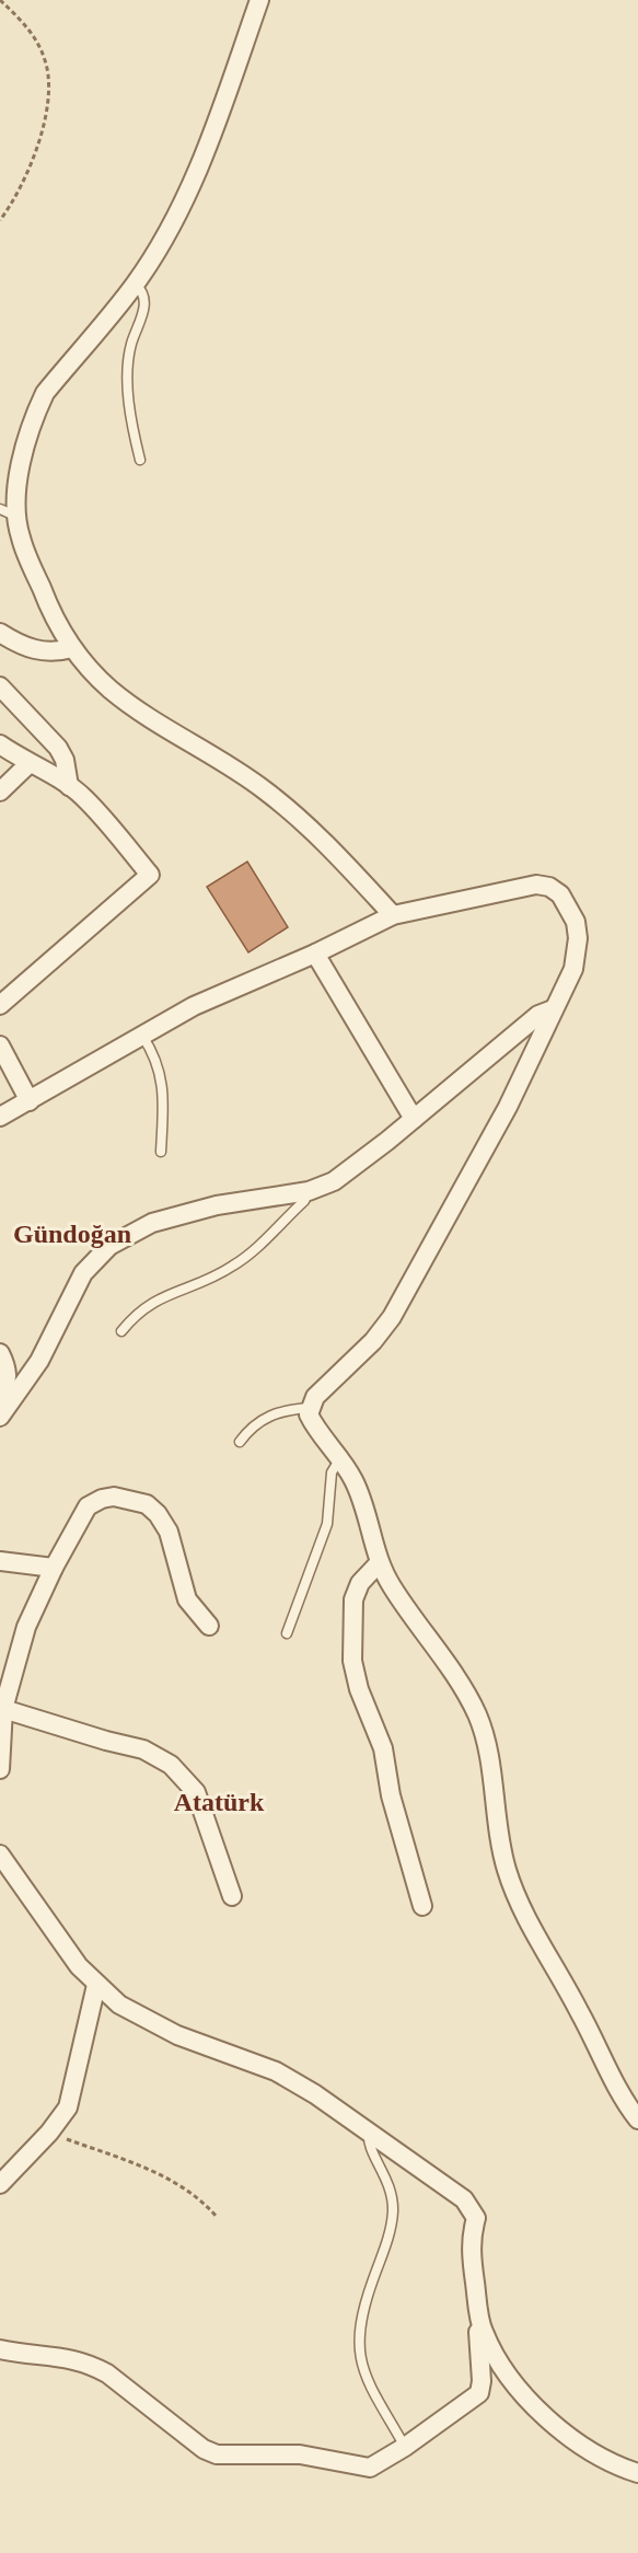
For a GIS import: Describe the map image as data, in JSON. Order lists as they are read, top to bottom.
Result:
{
  "districts": ["Gündoğan", "Atatürk"]
}
